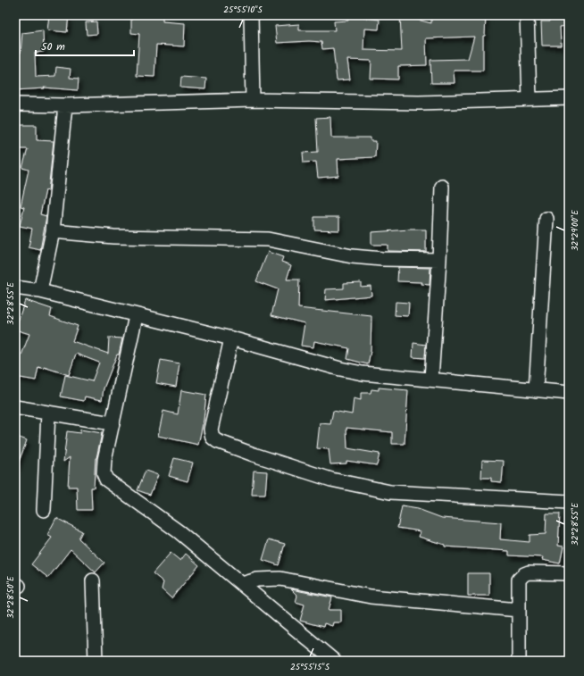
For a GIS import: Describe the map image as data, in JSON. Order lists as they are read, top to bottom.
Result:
{
  "scale_bar": "50 m",
  "coordinates": [
    "25°55'10\"S",
    "32°29'00\"E",
    "32°28'55\"E",
    "32°28'50\"E",
    "25°55'15\"S"
  ]
}
